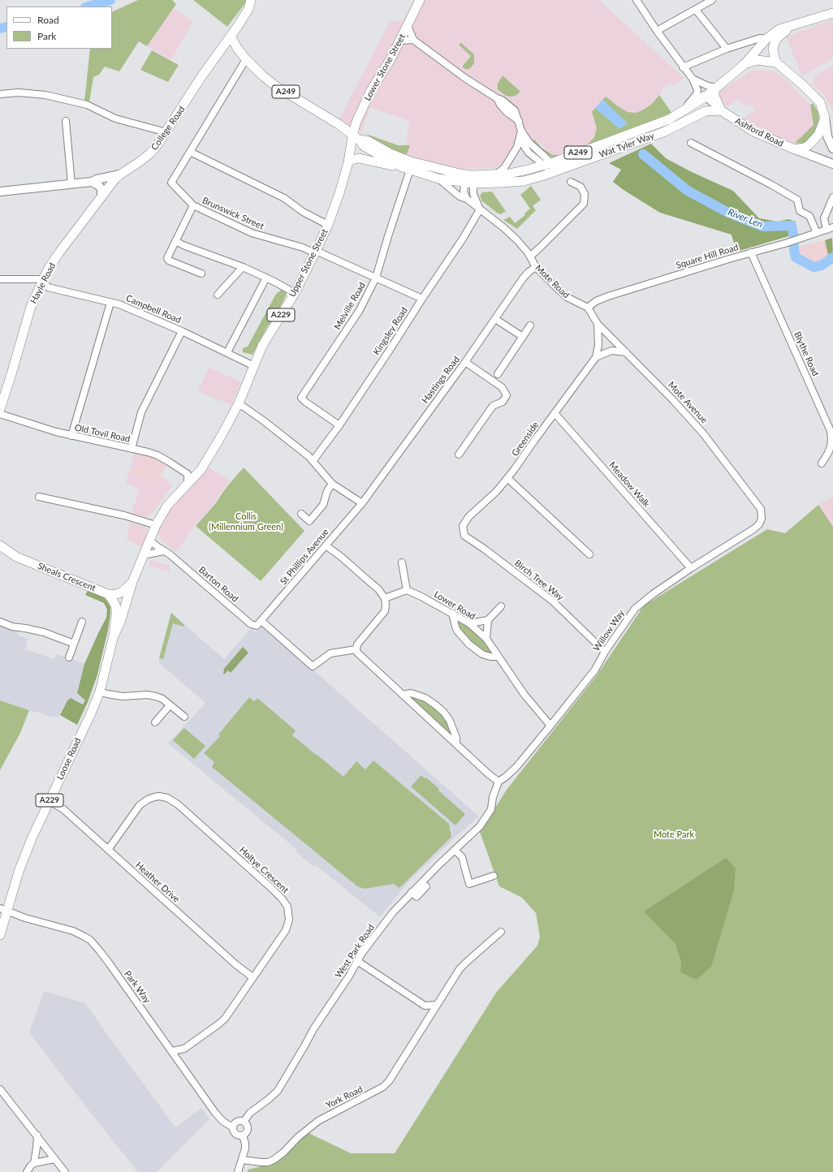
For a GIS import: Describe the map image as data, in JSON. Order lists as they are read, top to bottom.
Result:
{
  "streets": {
    "highway": [
      "Lower Stone Street",
      "A249",
      "College Road",
      "Ashford Road",
      "Wat Tyler Way",
      "Upper Stone Street",
      "Mote Road",
      "Hayle Road",
      "A229",
      "Sheals Crescent",
      "Loose Road"
    ],
    "street": [
      "Brunswick Street",
      "Square Hill Road",
      "Melville Road",
      "Campbell Road",
      "Kingsley Road",
      "Blythe Road",
      "Hastings Road",
      "Mote Avenue",
      "Old Tovil Road",
      "Greenside",
      "Meadow Walk",
      "St Phillips Avenue",
      "Birch Tree Way",
      "Barton Road",
      "Lower Road",
      "Willow Way",
      "Holtye Crescent",
      "Heather Drive",
      "West Park Road",
      "Park Way",
      "York Road"
    ]
  },
  "crossings": [
    ["Lower Stone Street", "A249"],
    ["Lower Stone Street", "Upper Stone Street"],
    ["Lower Stone Street", "Mote Road"],
    ["A249", "College Road"],
    ["A249", "Ashford Road"],
    ["A249", "Wat Tyler Way"],
    ["A249", "Upper Stone Street"],
    ["A249", "Mote Road"],
    ["College Road", "Hayle Road"],
    ["Ashford Road", "Wat Tyler Way"],
    ["Wat Tyler Way", "Mote Road"],
    ["Brunswick Street", "Upper Stone Street"],
    ["Brunswick Street", "Melville Road"],
    ["Brunswick Street", "Kingsley Road"],
    ["Square Hill Road", "Mote Road"],
    ["Square Hill Road", "Blythe Road"],
    ["Square Hill Road", "Mote Avenue"],
    ["Upper Stone Street", "Mote Road"],
    ["Upper Stone Street", "Campbell Road"],
    ["Upper Stone Street", "Old Tovil Road"],
    ["Upper Stone Street", "Loose Road"],
    ["Mote Road", "Melville Road"],
    ["Mote Road", "Kingsley Road"],
    ["Mote Road", "Hastings Road"],
    ["Mote Road", "Mote Avenue"],
    ["Hayle Road", "Campbell Road"],
    ["Melville Road", "Kingsley Road"],
    ["A229", "Sheals Crescent"],
    ["A229", "Loose Road"],
    ["Hastings Road", "St Phillips Avenue"],
    ["Mote Avenue", "Greenside"],
    ["Mote Avenue", "Willow Way"],
    ["Old Tovil Road", "Loose Road"],
    ["Greenside", "Meadow Walk"],
    ["Greenside", "Birch Tree Way"],
    ["Meadow Walk", "Willow Way"],
    ["St Phillips Avenue", "Barton Road"],
    ["Sheals Crescent", "Loose Road"],
    ["Birch Tree Way", "Willow Way"],
    ["Barton Road", "Loose Road"],
    ["Lower Road", "Willow Way"],
    ["Willow Way", "West Park Road"],
    ["Loose Road", "Heather Drive"],
    ["Loose Road", "Park Way"],
    ["Holtye Crescent", "Heather Drive"],
    ["Holtye Crescent", "Park Way"],
    ["West Park Road", "Park Way"]
  ],
  "water": ["River Len"],
  "parks": ["Collis (Millennium Green)", "Mote Park"],
  "legend": ["Road", "Park"]
}
